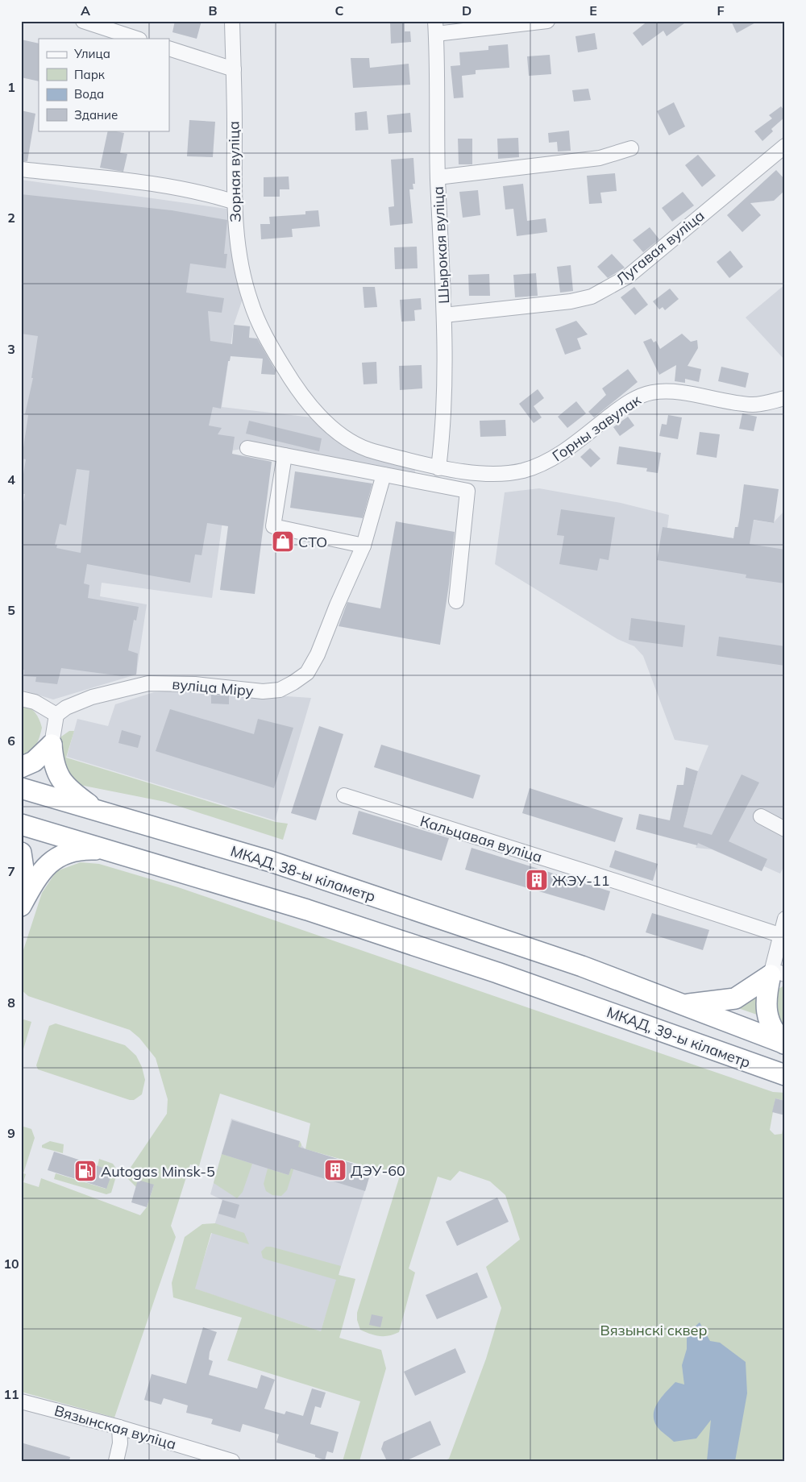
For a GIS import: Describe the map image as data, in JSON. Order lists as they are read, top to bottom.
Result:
{
  "streets": {
    "highway": ["МКАД, 38-ы кіламетр", "МКАД, 39-ы кіламетр"],
    "street": [
      "Зорная вуліца",
      "Шырокая вуліца",
      "Лугавая вуліца",
      "Горны завулак",
      "вуліца Міру",
      "Кальцавая вуліца",
      "Вязынская вуліца"
    ]
  },
  "crossings": [
    ["Зорная вуліца", "Горны завулак"],
    ["Шырокая вуліца", "Лугавая вуліца"],
    ["Шырокая вуліца", "Горны завулак"]
  ],
  "parks": ["Вязынскі сквер"],
  "places": {
    "shop": ["СТО"],
    "building": ["ЖЭУ-11", "ДЭУ-60"],
    "fuel station": ["Autogas Minsk-5"]
  },
  "legend": [
    "Улица",
    "Парк",
    "Вода",
    "Здание"
  ],
  "grid": {
    "columns": [
      "A",
      "B",
      "C",
      "D",
      "E",
      "F"
    ],
    "rows": [
      "1",
      "2",
      "3",
      "4",
      "5",
      "6",
      "7",
      "8",
      "9",
      "10",
      "11"
    ]
  }
}
